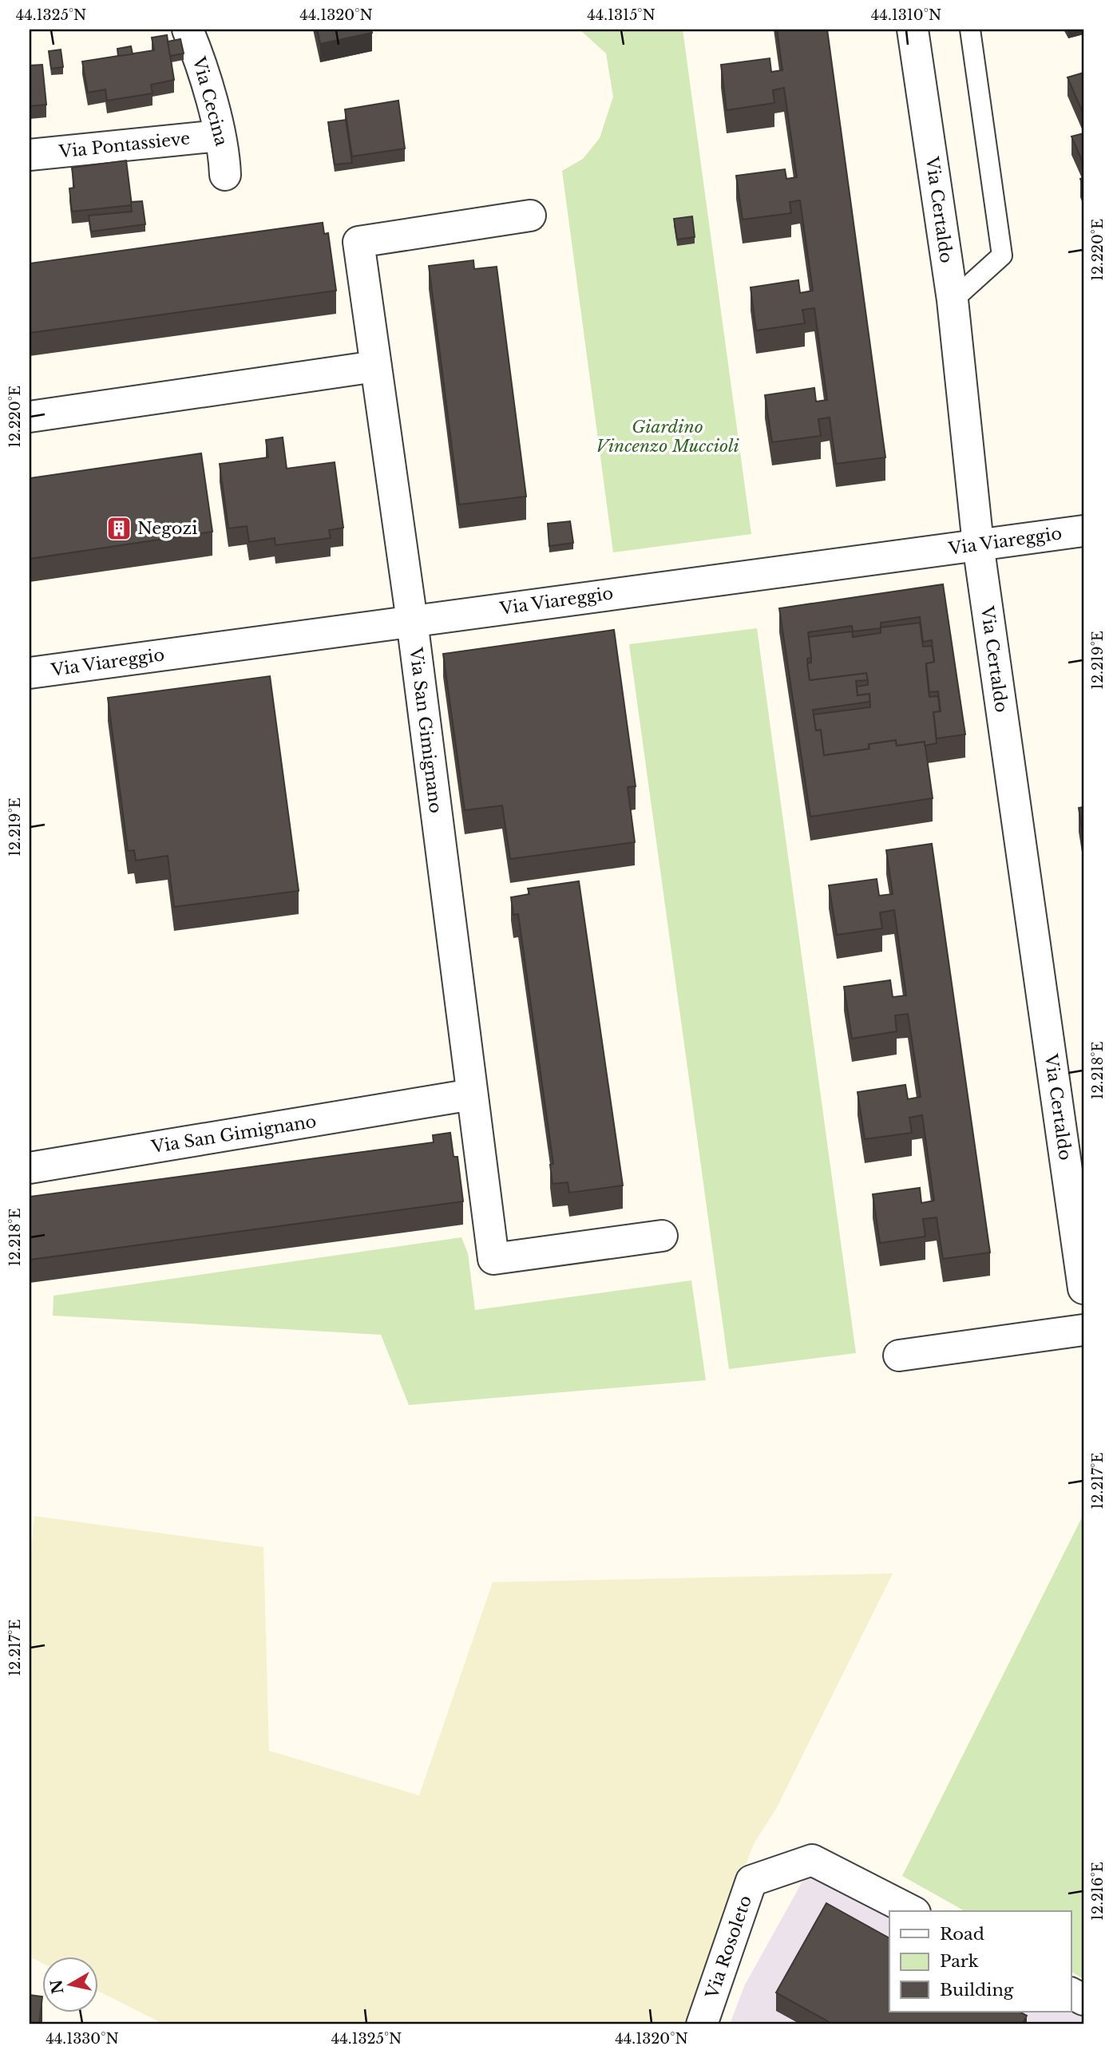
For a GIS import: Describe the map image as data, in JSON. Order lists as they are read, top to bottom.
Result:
{
  "streets": {
    "street": [
      "Via Cecina",
      "Via Pontassieve",
      "Via Certaldo",
      "Via Viareggio",
      "Via San Gimignano",
      "Via Rosoleto"
    ]
  },
  "crossings": [
    ["Via Cecina", "Via Pontassieve"],
    ["Via Certaldo", "Via Viareggio"],
    ["Via Viareggio", "Via San Gimignano"]
  ],
  "parks": ["Giardino Vincenzo Muccioli"],
  "places": {
    "building": ["Negozi"]
  },
  "legend": ["Road", "Park", "Building"],
  "north": "left",
  "coordinates": [
    "44.1325°N",
    "44.1320°N",
    "44.1315°N",
    "44.1310°N",
    "12.220°E",
    "12.219°E",
    "12.218°E",
    "12.217°E",
    "12.216°E",
    "44.1330°N"
  ]
}
